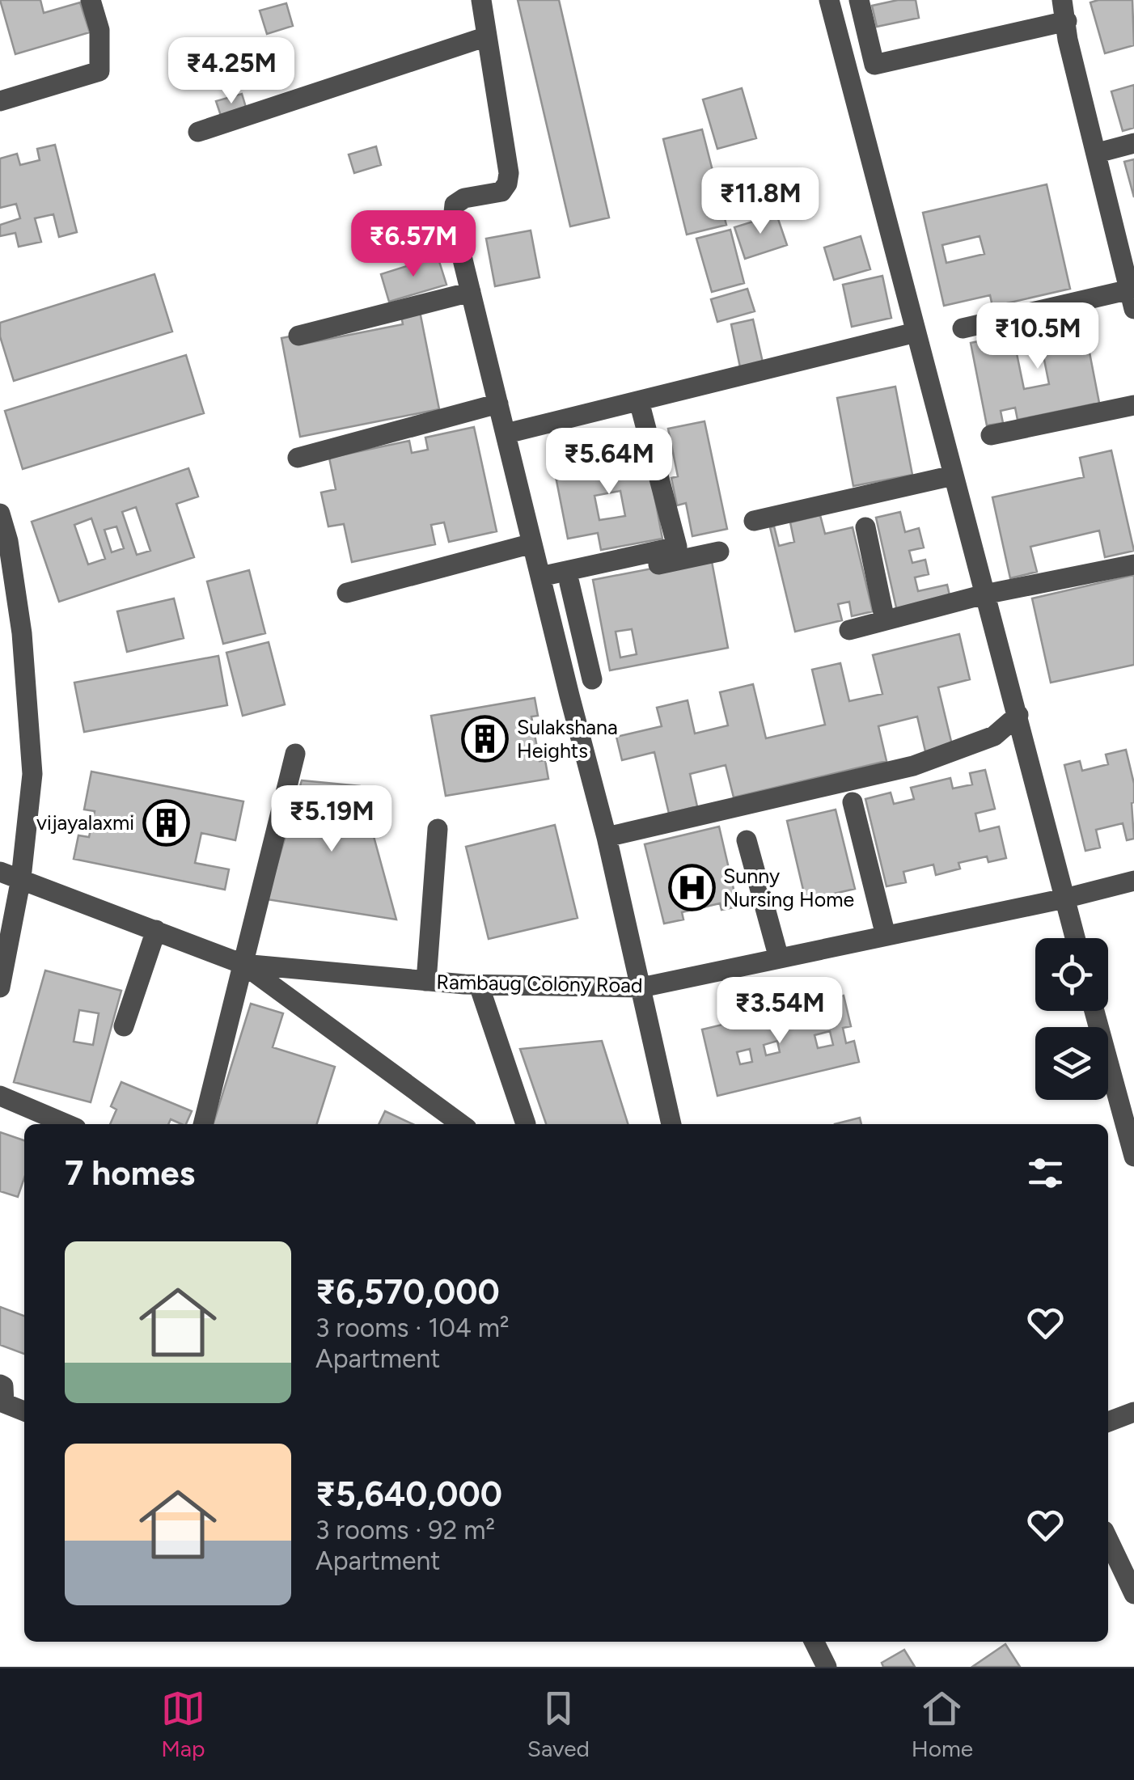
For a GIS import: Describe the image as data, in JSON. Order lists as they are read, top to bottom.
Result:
{
  "streets": {
    "street": ["Rambaug Colony Road"]
  },
  "places": {
    "building": ["Sulakshana Heights", "vijayalaxmi"],
    "hospital": ["Sunny Nursing Home"]
  },
  "page": {
    "price": [
      "₹4.25M",
      "₹11.8M",
      "₹6.57M",
      "₹10.5M",
      "₹5.64M",
      "₹5.19M",
      "₹3.54M"
    ],
    "heading": "7 homes",
    "list": [
      {
        "name": "₹6,570,000",
        "note": "3 rooms · 104 m² · Apartment"
      },
      {
        "name": "₹5,640,000",
        "note": "3 rooms · 92 m² · Apartment"
      }
    ],
    "tabs": ["Map", "Saved", "Home"]
  }
}
